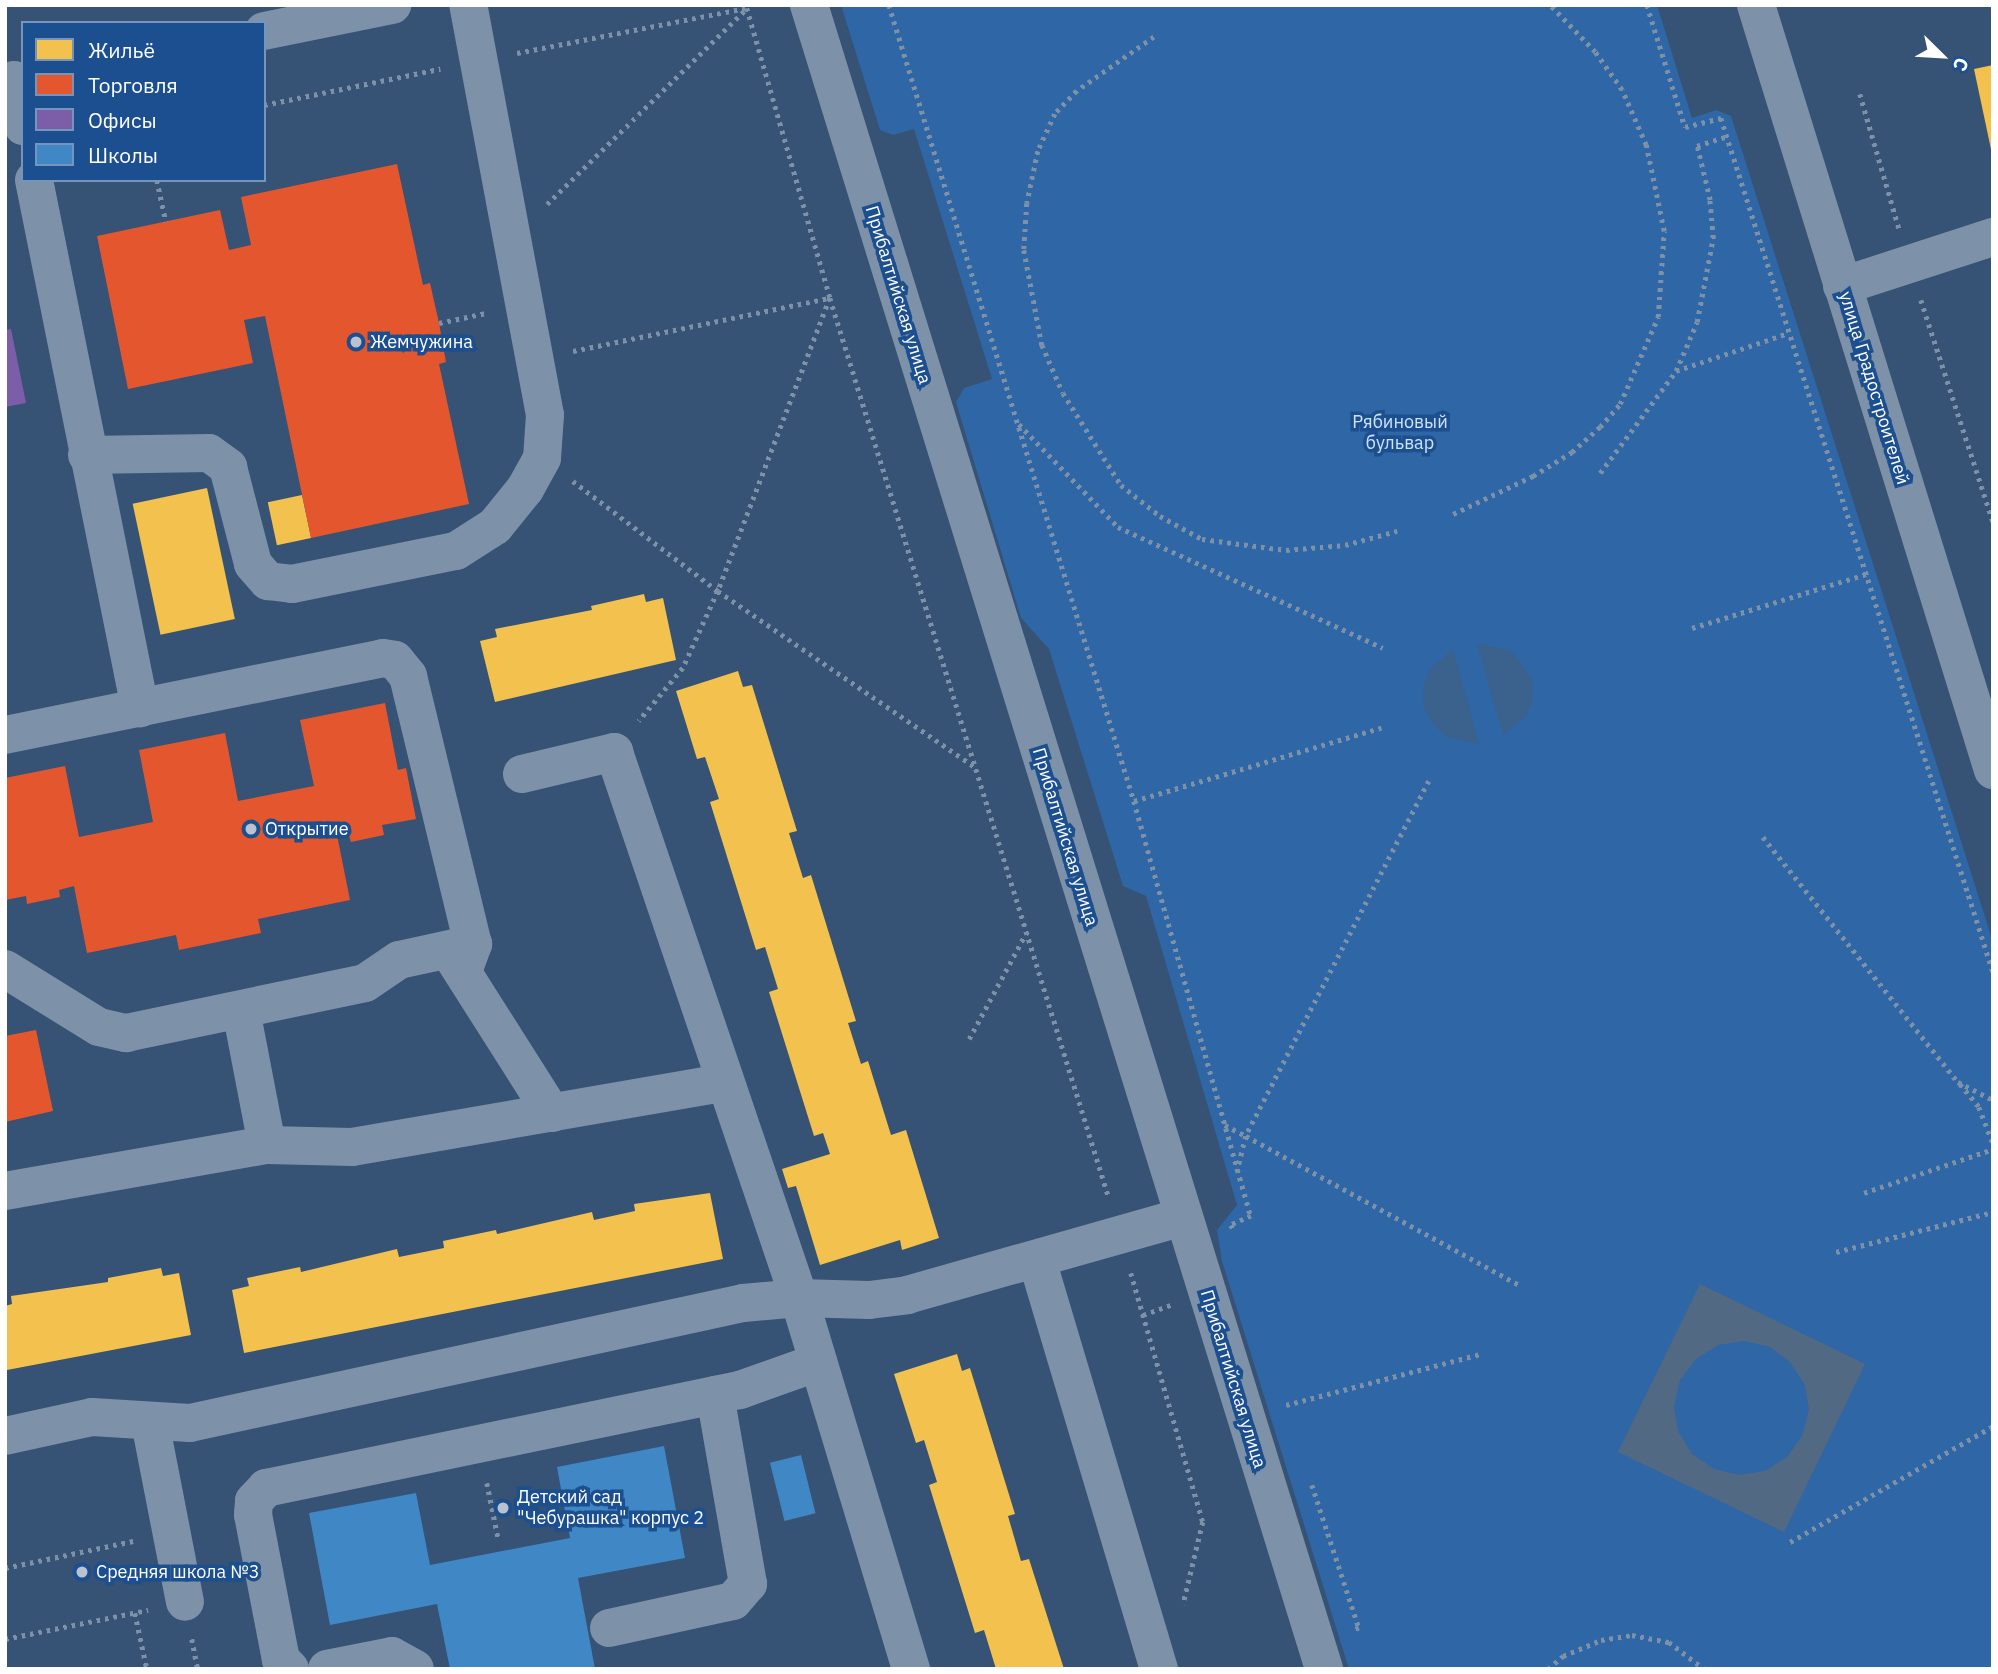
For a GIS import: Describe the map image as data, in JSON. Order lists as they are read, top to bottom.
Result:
{
  "streets": {
    "street": ["Прибалтийская улица", "улица Градостроителей"]
  },
  "parks": ["Рябиновый бульвар"],
  "places": [
    "Жемчужина",
    "Открытие",
    "Детский сад \"Чебурашка\" корпус 2",
    "Средняя школа №3"
  ],
  "legend": [
    "Жильё",
    "Торговля",
    "Офисы",
    "Школы"
  ],
  "north": "bottom right"
}
